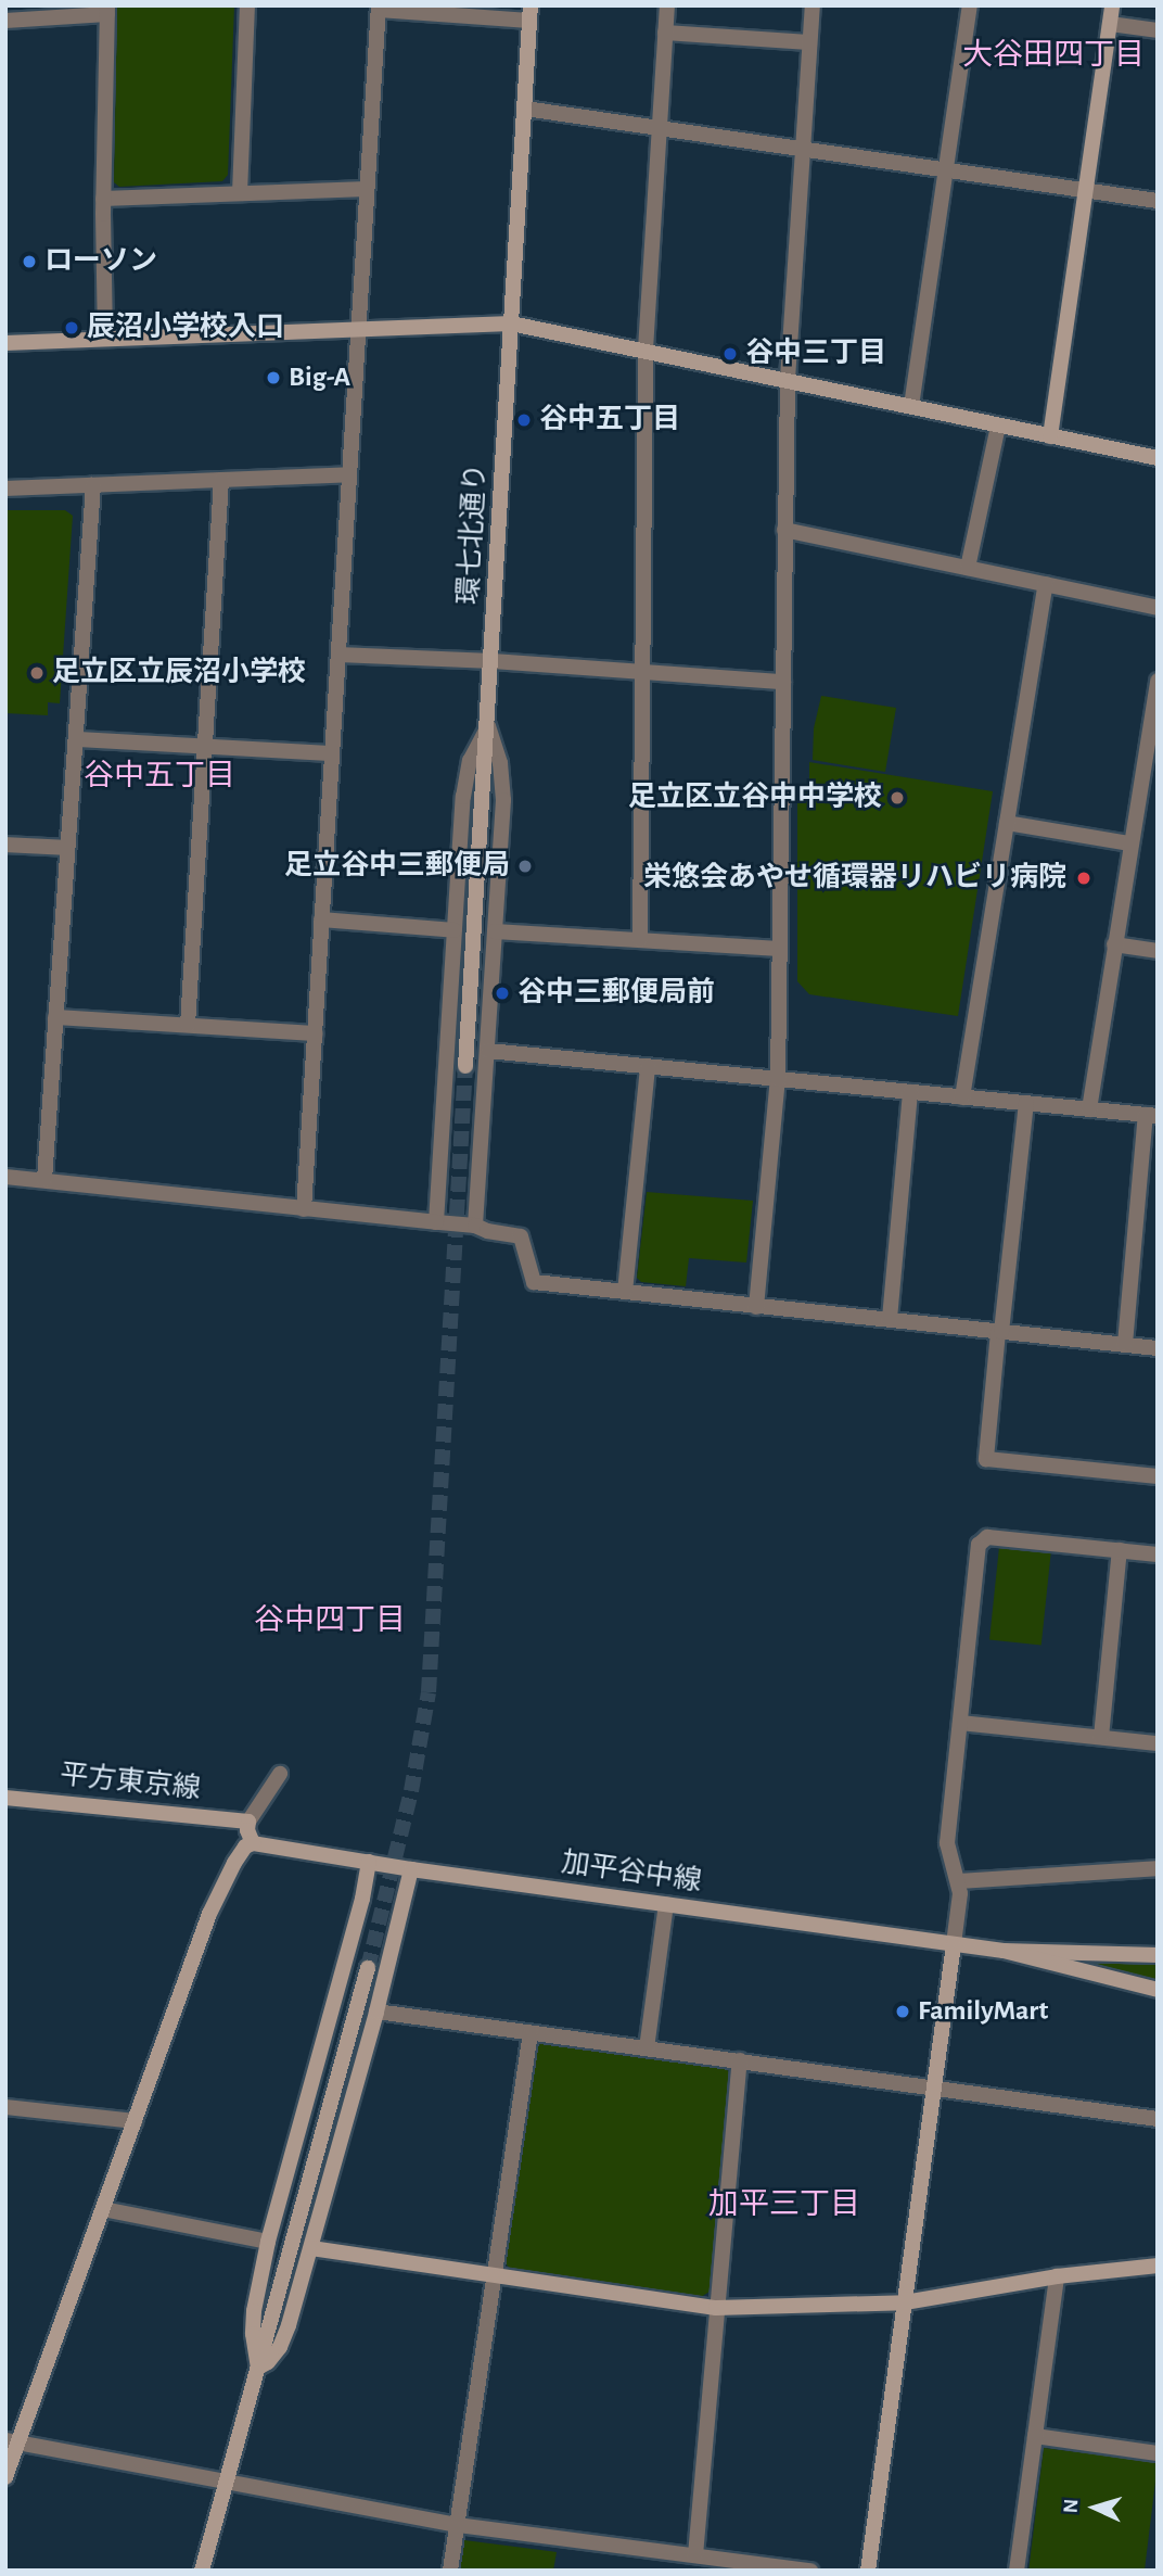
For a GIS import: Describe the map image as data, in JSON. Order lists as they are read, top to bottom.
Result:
{
  "streets": {
    "street": ["環七北通り", "平方東京線", "加平谷中線"]
  },
  "districts": [
    "大谷田四丁目",
    "谷中五丁目",
    "谷中四丁目",
    "加平三丁目"
  ],
  "places": [
    "ローソン",
    "辰沼小学校入口",
    "谷中三丁目",
    "Big-A",
    "谷中五丁目",
    "足立区立辰沼小学校",
    "足立区立谷中中学校",
    "足立谷中三郵便局",
    "栄悠会あやせ循環器リハビリ病院",
    "谷中三郵便局前",
    "FamilyMart"
  ],
  "north": "left"
}
